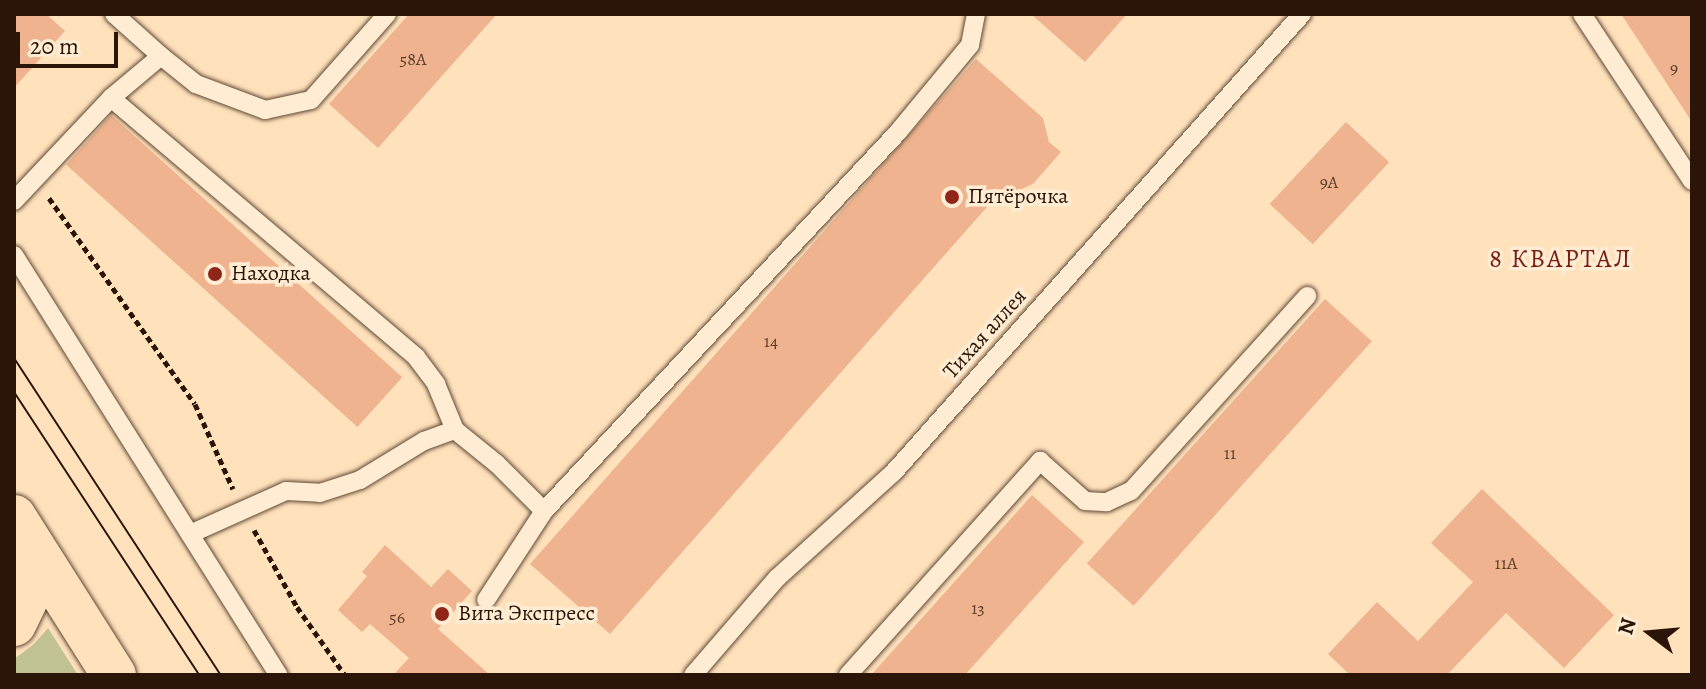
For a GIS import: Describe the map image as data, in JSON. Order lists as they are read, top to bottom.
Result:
{
  "streets": {
    "lane": ["Тихая аллея"]
  },
  "districts": ["8 КВАРТАЛ"],
  "places": ["Пятёрочка", "Находка", "Вита Экспресс"],
  "house_numbers": [
    "58А",
    "9",
    "9А",
    "14",
    "11",
    "11А",
    "13",
    "56"
  ],
  "scale_bar": "20 m",
  "north": "left"
}
